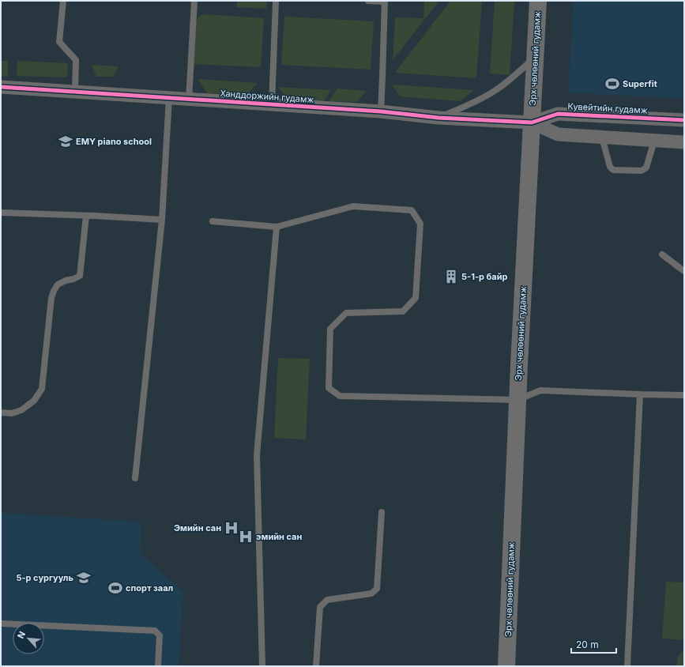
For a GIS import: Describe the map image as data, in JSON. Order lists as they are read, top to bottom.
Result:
{
  "streets": {
    "main road": ["Эрх чөлөөний гудамж"],
    "street": ["Ханддоржийн гудамж", "Кувейтийн гудамж"]
  },
  "crossings": [
    ["Эрх чөлөөний гудамж", "Ханддоржийн гудамж"],
    ["Эрх чөлөөний гудамж", "Кувейтийн гудамж"],
    ["Ханддоржийн гудамж", "Кувейтийн гудамж"]
  ],
  "places": {
    "sports": ["Superfit", "спорт заал"],
    "school or university": ["EMY piano school", "5-р сургууль"],
    "building": ["5-1-р байр"],
    "hospital": ["Эмийн сан", "эмийн сан"]
  },
  "scale_bar": "20 m",
  "north": "top left"
}
